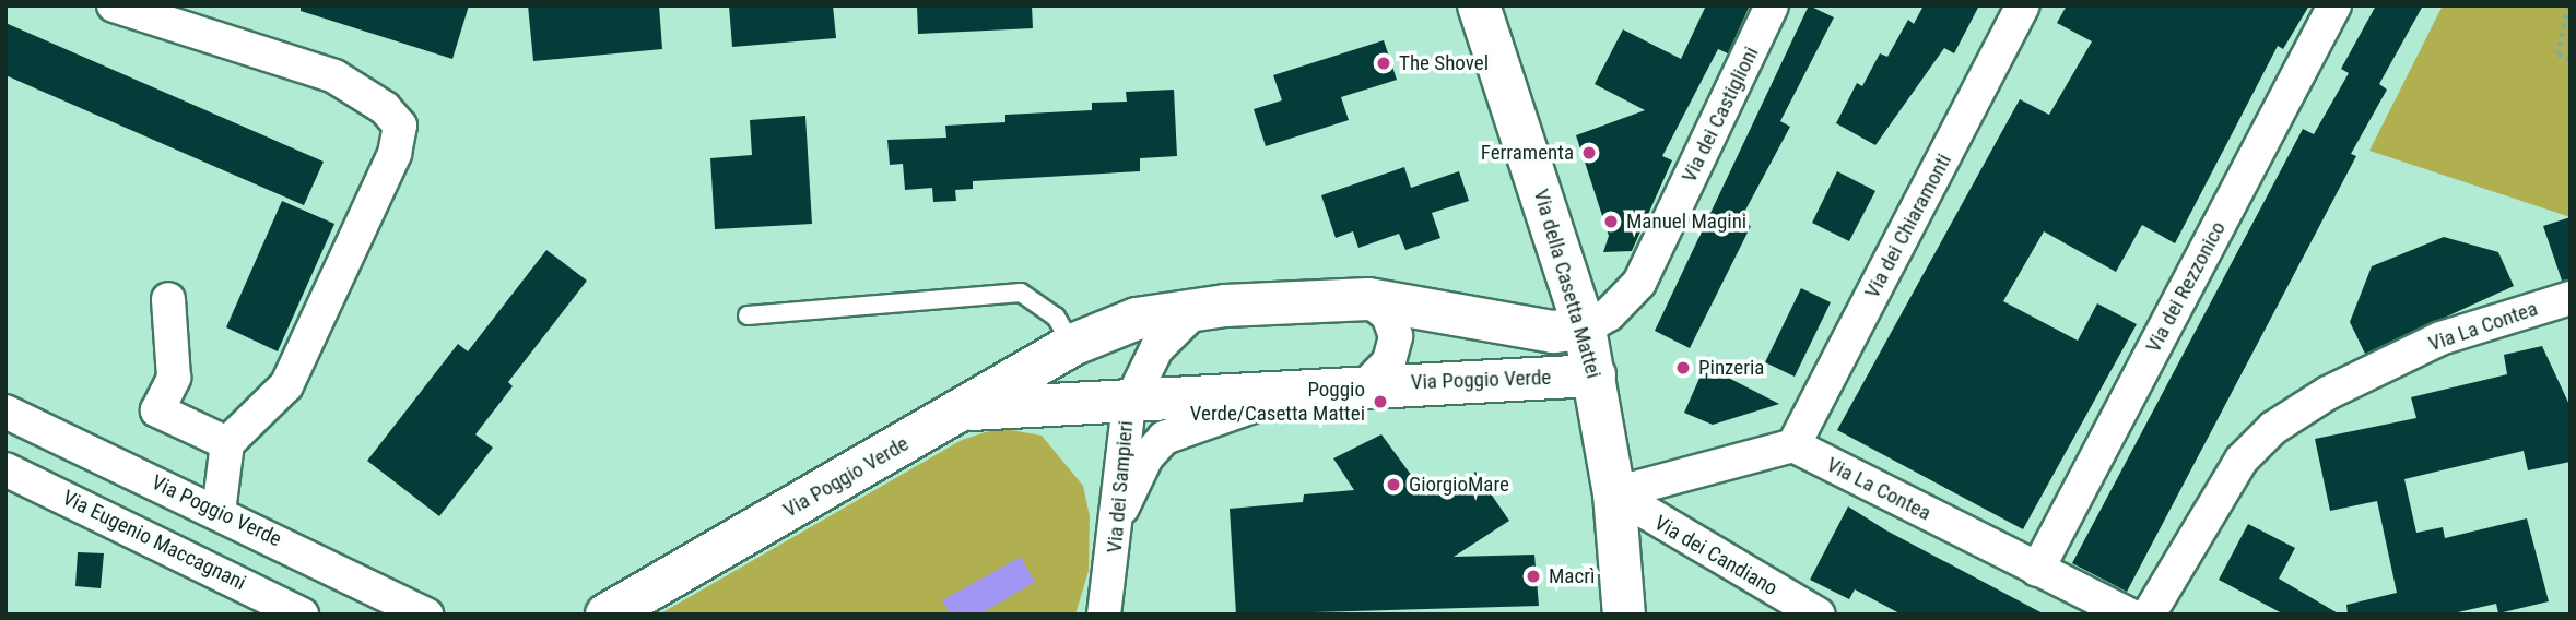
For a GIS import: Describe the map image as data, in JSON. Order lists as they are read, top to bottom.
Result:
{
  "streets": {
    "street": [
      "Via dei Castiglioni",
      "Via dei Chiaramonti",
      "Via della Casetta Mattei",
      "Via dei Rezzonico",
      "Via La Contea",
      "Via Poggio Verde",
      "Via dei Sampieri",
      "Via Eugenio Maccagnani",
      "Via dei Candiano"
    ]
  },
  "crossings": [
    ["Via dei Castiglioni", "Via della Casetta Mattei"],
    ["Via dei Castiglioni", "Via Poggio Verde"],
    ["Via dei Chiaramonti", "Via La Contea"],
    ["Via della Casetta Mattei", "Via Poggio Verde"],
    ["Via della Casetta Mattei", "Via dei Candiano"],
    ["Via dei Rezzonico", "Via La Contea"],
    ["Via Poggio Verde", "Via dei Sampieri"]
  ],
  "places": [
    "The Shovel",
    "Ferramenta",
    "Manuel Magini",
    "Pinzeria",
    "Poggio Verde/Casetta Mattei",
    "GiorgioMare",
    "Macrì"
  ]
}
